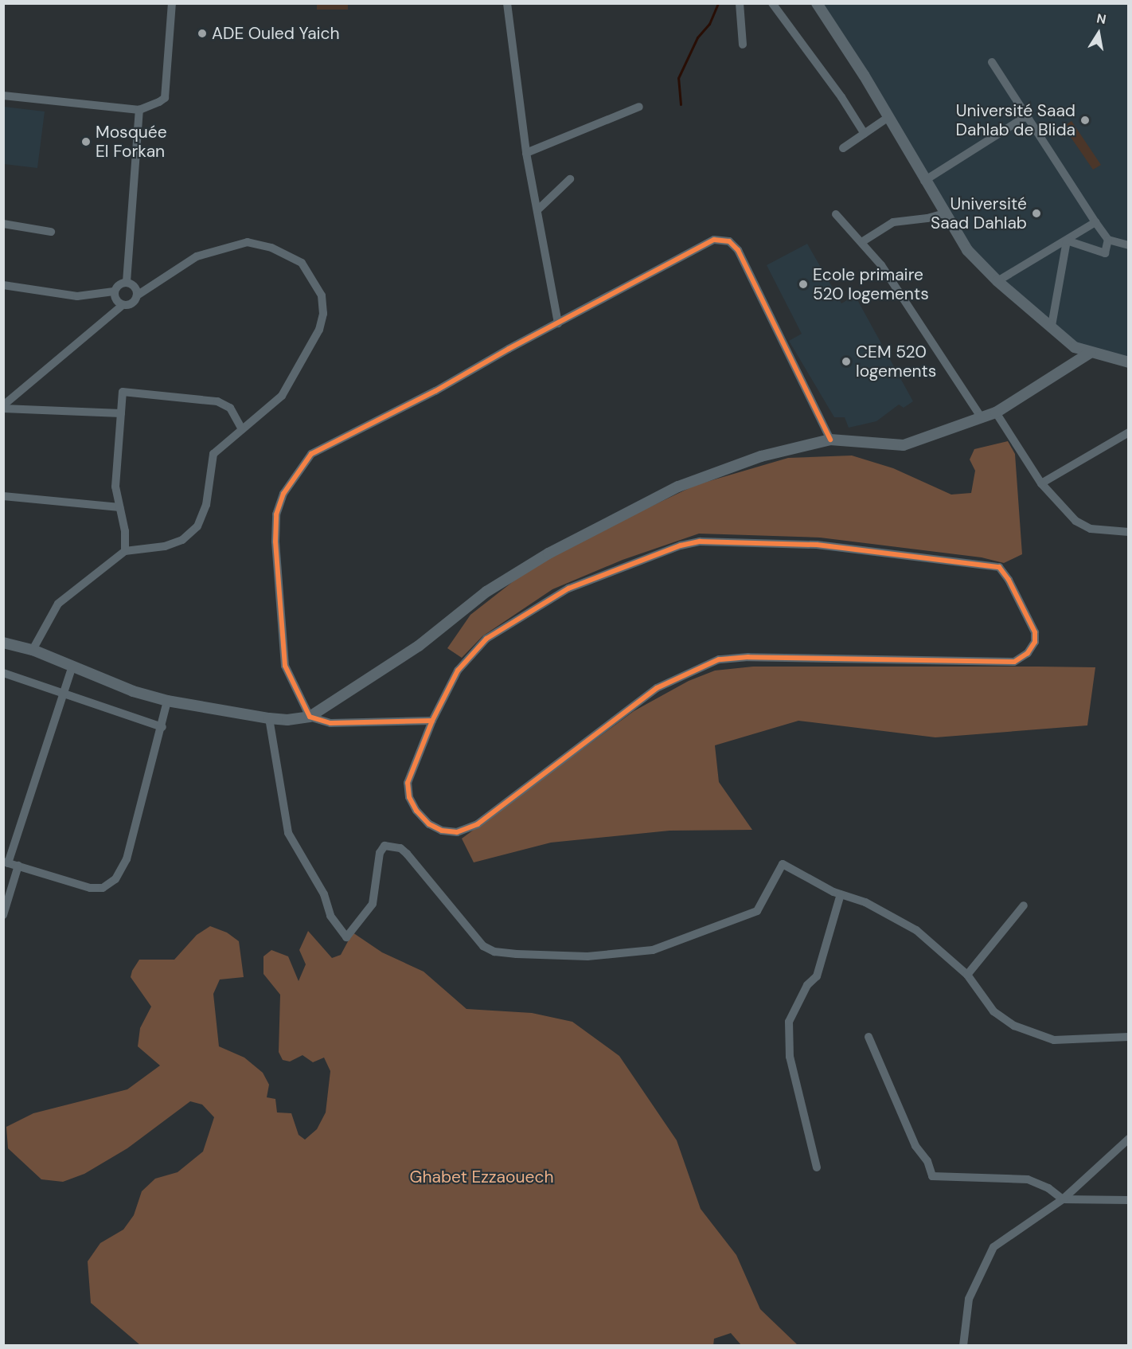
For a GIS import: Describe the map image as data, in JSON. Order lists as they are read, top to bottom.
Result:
{
  "parks": ["Ghabet Ezzaouech"],
  "places": [
    "ADE Ouled Yaich",
    "Université Saad Dahlab de Blida",
    "Mosquée El Forkan",
    "Université Saad Dahlab",
    "Ecole primaire 520 logements",
    "CEM 520 logements"
  ],
  "north": "top"
}
